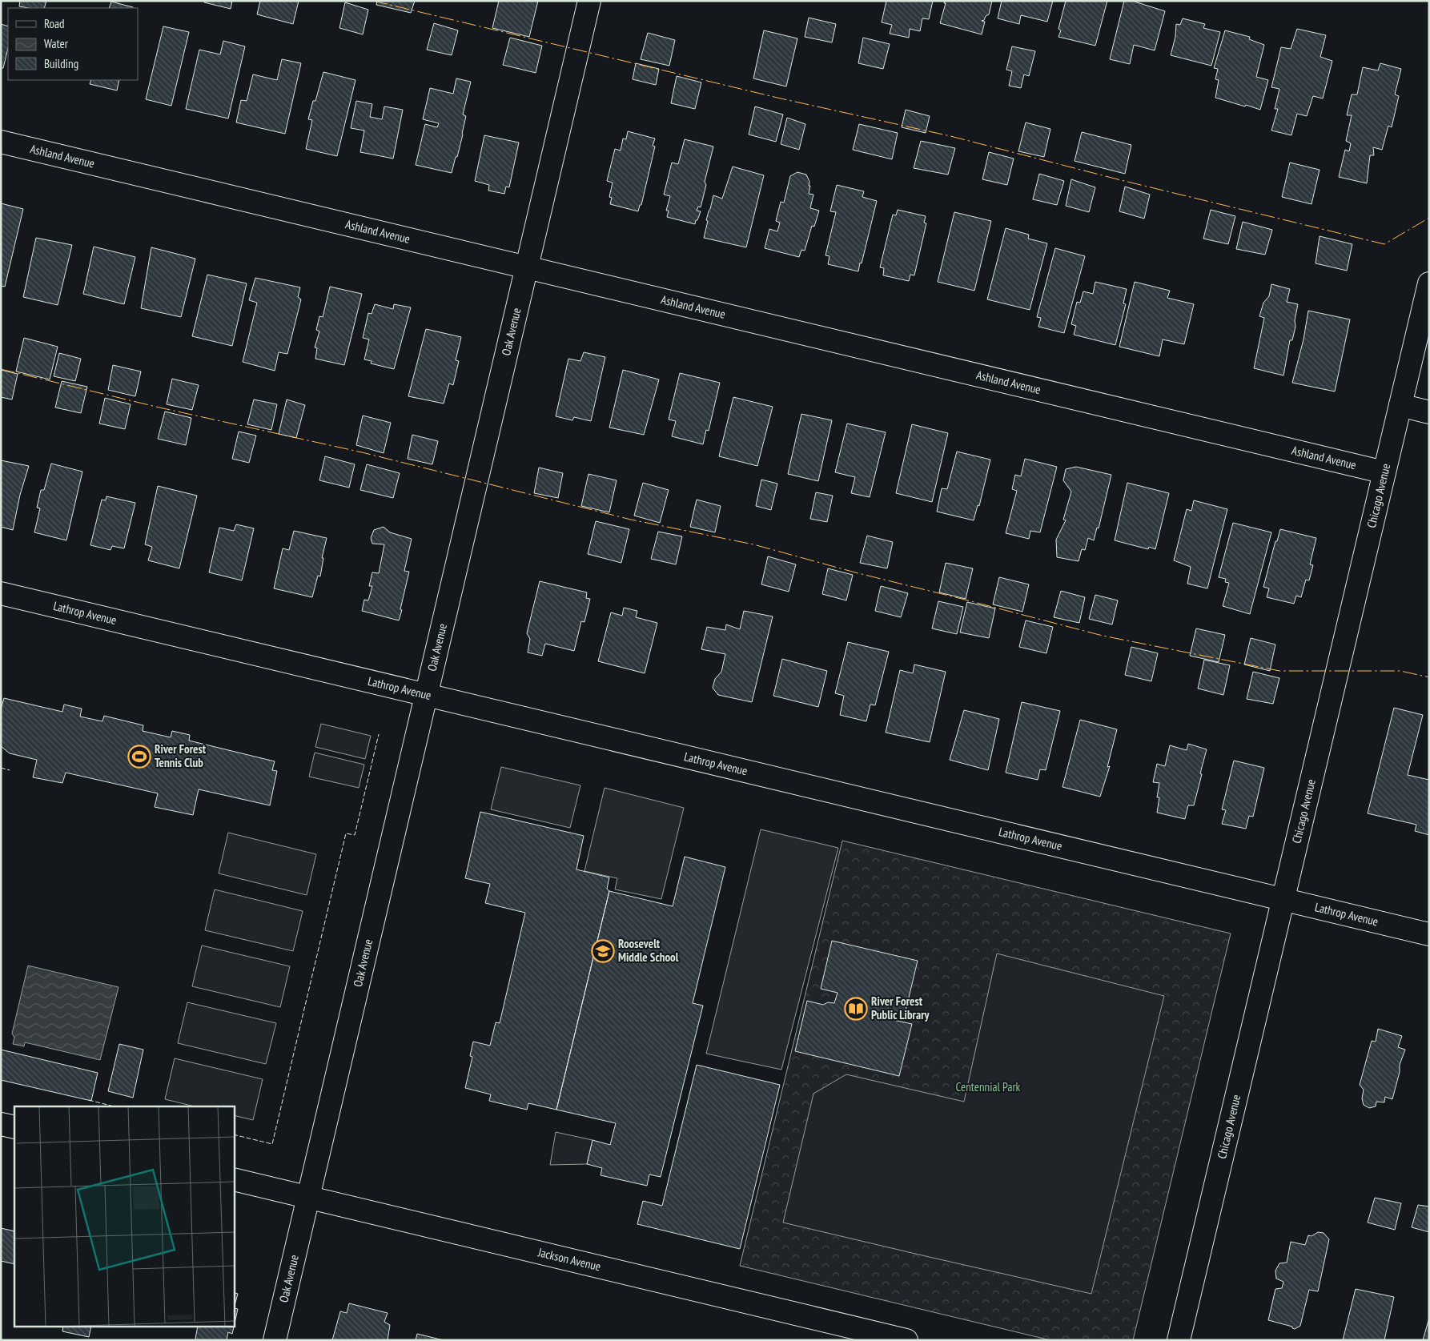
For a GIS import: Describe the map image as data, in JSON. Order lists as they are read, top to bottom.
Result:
{
  "streets": {
    "street": [
      "Ashland Avenue",
      "Oak Avenue",
      "Chicago Avenue",
      "Lathrop Avenue",
      "Jackson Avenue"
    ]
  },
  "crossings": [
    ["Ashland Avenue", "Oak Avenue"],
    ["Ashland Avenue", "Chicago Avenue"],
    ["Oak Avenue", "Lathrop Avenue"],
    ["Oak Avenue", "Jackson Avenue"],
    ["Chicago Avenue", "Lathrop Avenue"]
  ],
  "parks": ["Centennial Park"],
  "places": {
    "sports": ["River Forest Tennis Club"],
    "school or university": ["Roosevelt Middle School"],
    "library": ["River Forest Public Library"]
  },
  "legend": ["Road", "Water", "Building"]
}
